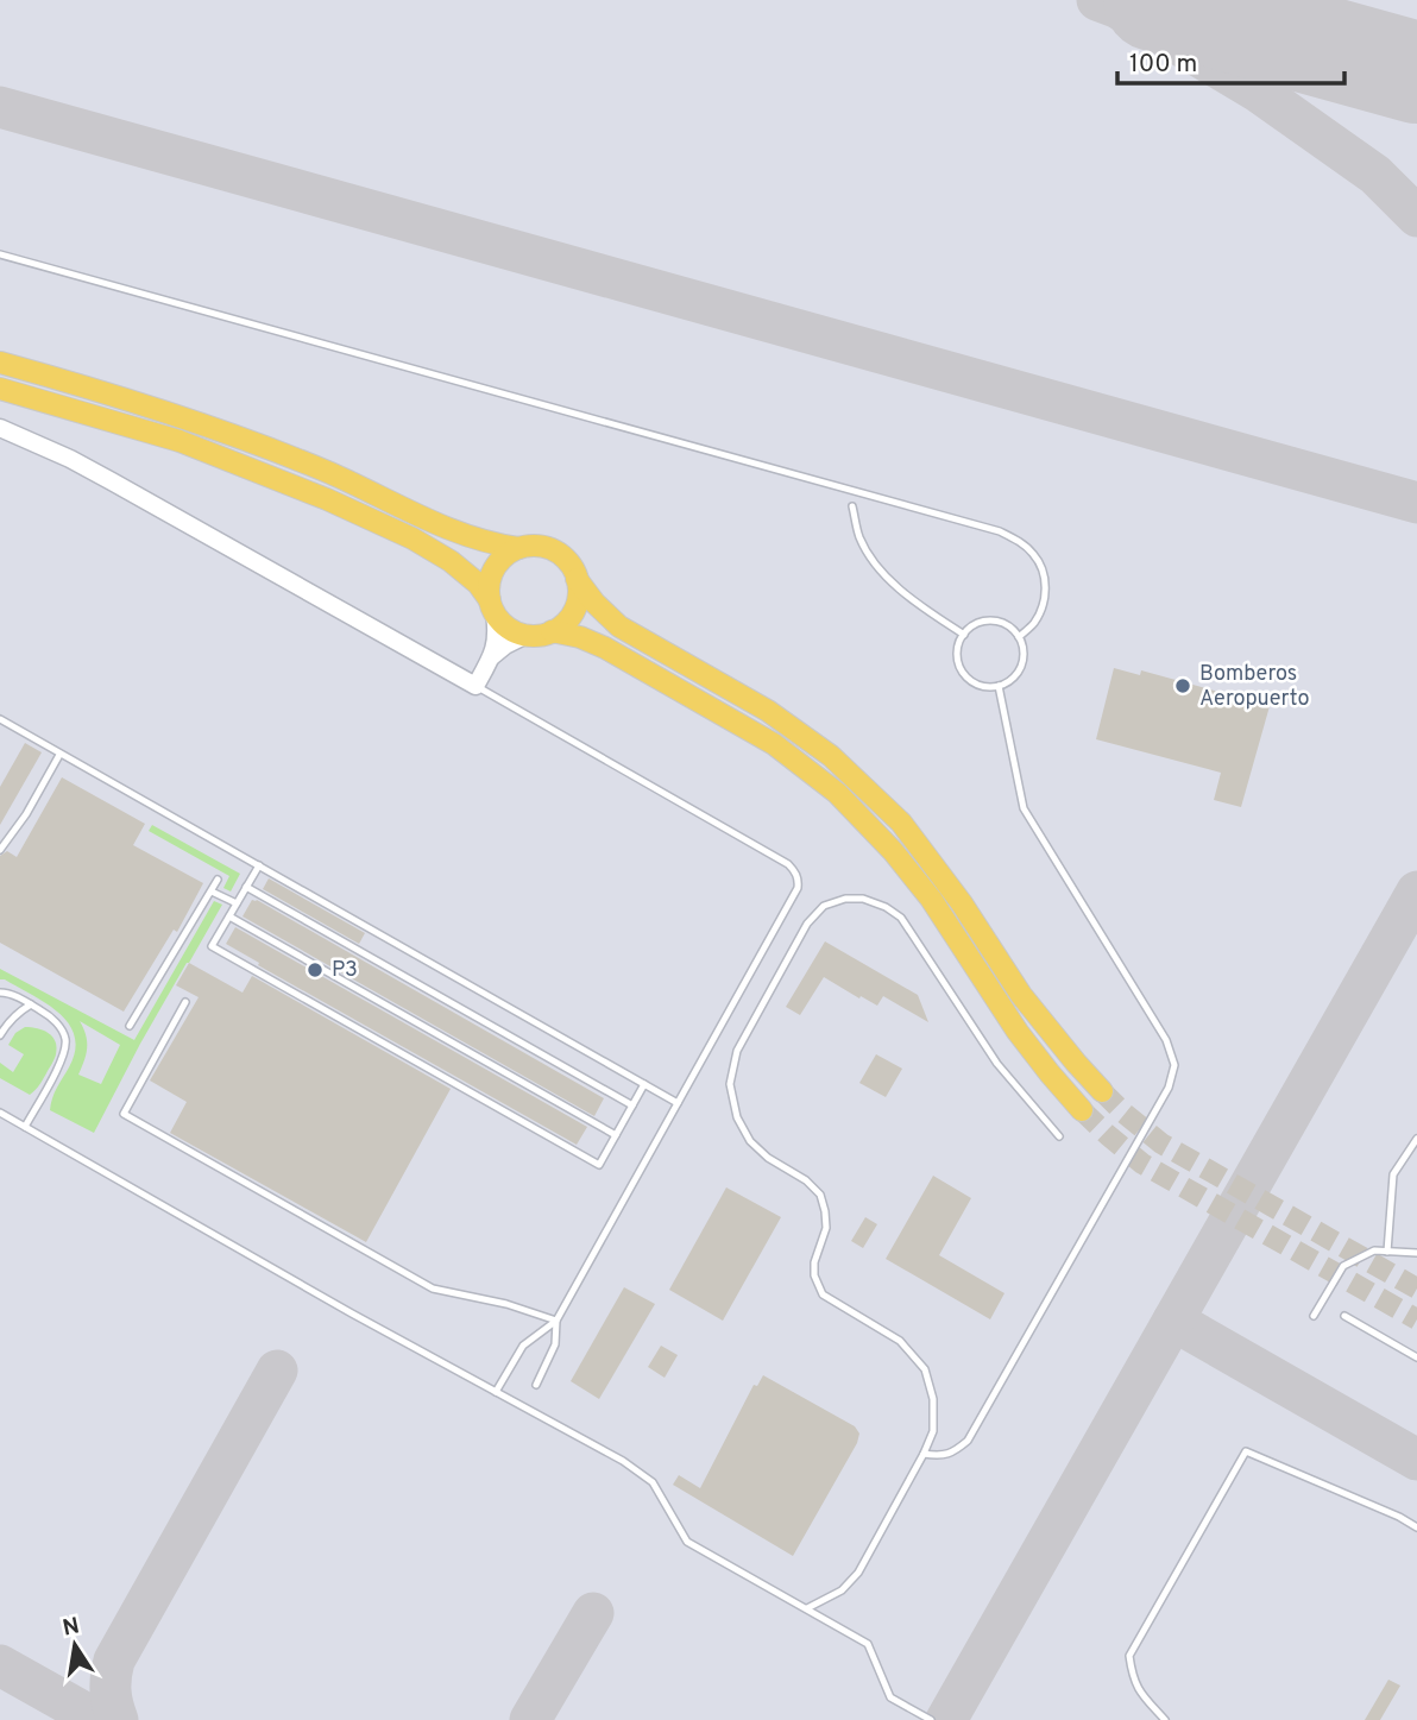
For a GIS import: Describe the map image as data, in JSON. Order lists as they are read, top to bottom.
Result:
{
  "places": ["Bomberos Aeropuerto", "P3"],
  "scale_bar": "100 m",
  "north": "top"
}
